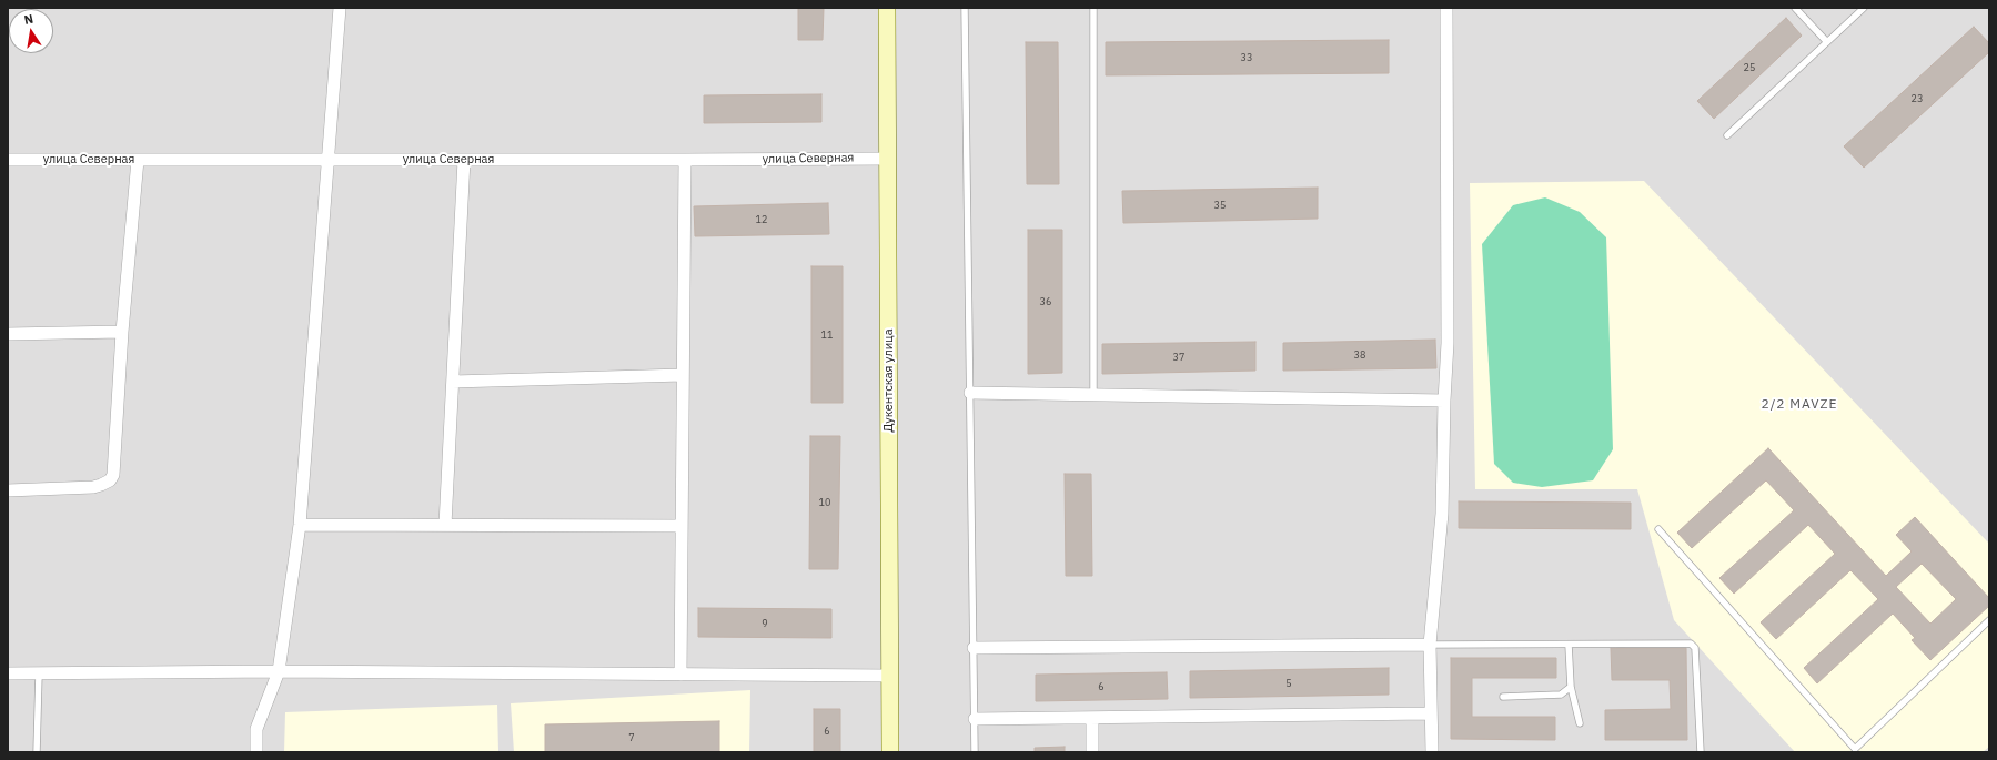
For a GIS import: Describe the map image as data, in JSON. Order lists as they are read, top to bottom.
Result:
{
  "streets": {
    "main road": ["Дукентская улица"],
    "street": ["улица Северная"]
  },
  "crossings": [
    ["улица Северная", "Дукентская улица"]
  ],
  "districts": ["2/2 MAVZE"],
  "house_numbers": [
    "33",
    "25",
    "23",
    "35",
    "12",
    "36",
    "11",
    "38",
    "37",
    "10",
    "9",
    "5",
    "6",
    "6",
    "7"
  ],
  "north": "top"
}
